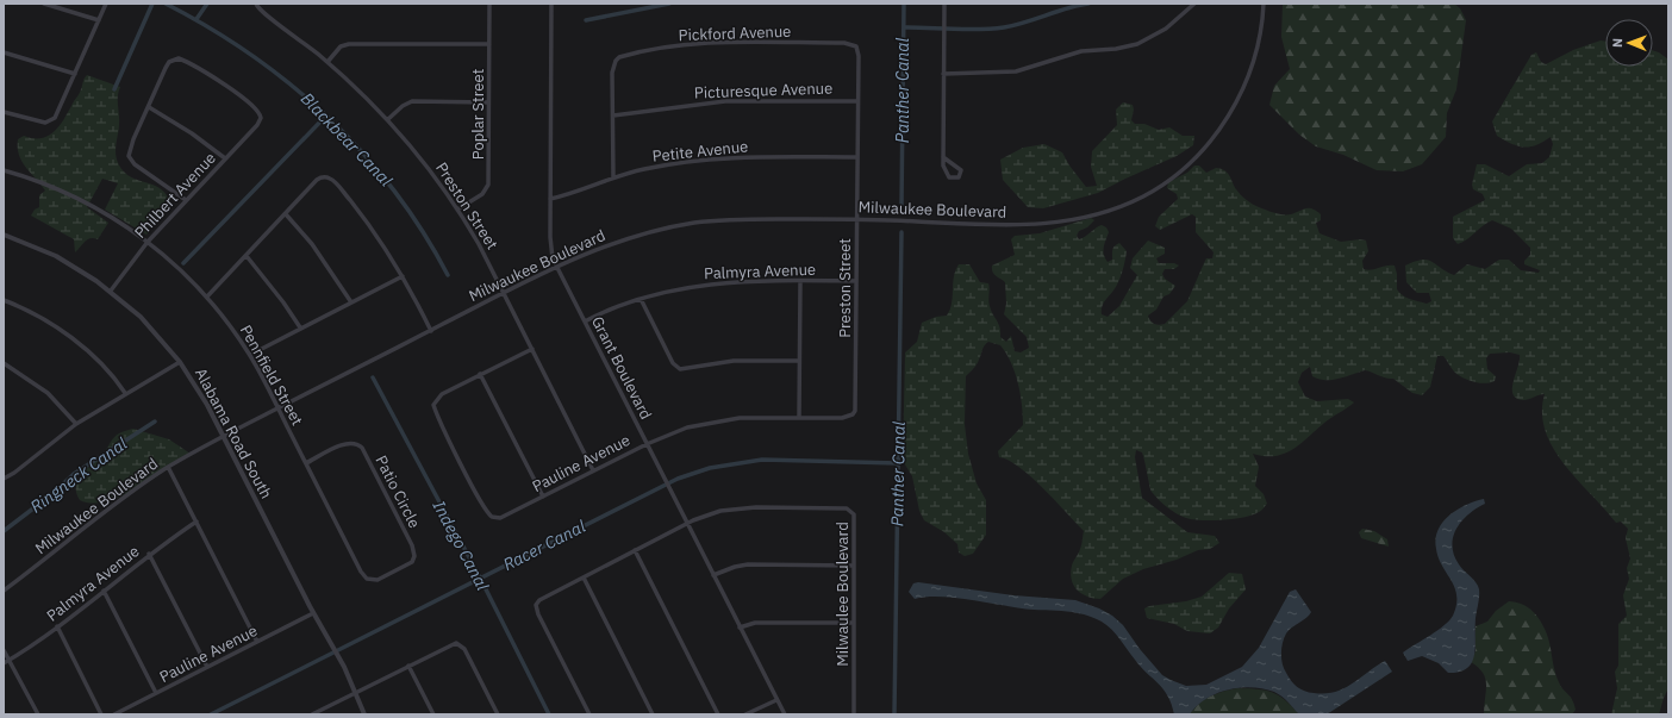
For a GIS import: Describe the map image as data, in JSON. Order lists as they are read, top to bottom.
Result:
{
  "streets": {
    "street": [
      "Pickford Avenue",
      "Picturesque Avenue",
      "Poplar Street",
      "Petite Avenue",
      "Philbert Avenue",
      "Preston Street",
      "Milwaukee Boulevard",
      "Palmyra Avenue",
      "Grant Boulevard",
      "Pennfield Street",
      "Alabama Road South",
      "Pauline Avenue",
      "Patio Circle",
      "Milwaulee Boulevard"
    ]
  },
  "crossings": [
    ["Pickford Avenue", "Picturesque Avenue"],
    ["Pickford Avenue", "Preston Street"],
    ["Picturesque Avenue", "Preston Street"],
    ["Poplar Street", "Preston Street"],
    ["Petite Avenue", "Preston Street"],
    ["Petite Avenue", "Grant Boulevard"],
    ["Philbert Avenue", "Pennfield Street"],
    ["Philbert Avenue", "Alabama Road South"],
    ["Preston Street", "Milwaukee Boulevard"],
    ["Preston Street", "Palmyra Avenue"],
    ["Preston Street", "Pauline Avenue"],
    ["Milwaukee Boulevard", "Grant Boulevard"],
    ["Milwaukee Boulevard", "Pennfield Street"],
    ["Milwaukee Boulevard", "Alabama Road South"],
    ["Palmyra Avenue", "Grant Boulevard"],
    ["Grant Boulevard", "Pauline Avenue"],
    ["Grant Boulevard", "Milwaulee Boulevard"],
    ["Pennfield Street", "Patio Circle"],
    ["Alabama Road South", "Pauline Avenue"]
  ],
  "water": [
    "Panther Canal",
    "Blackbear Canal",
    "Ringneck Canal",
    "Indego Canal",
    "Racer Canal"
  ],
  "north": "left"
}
